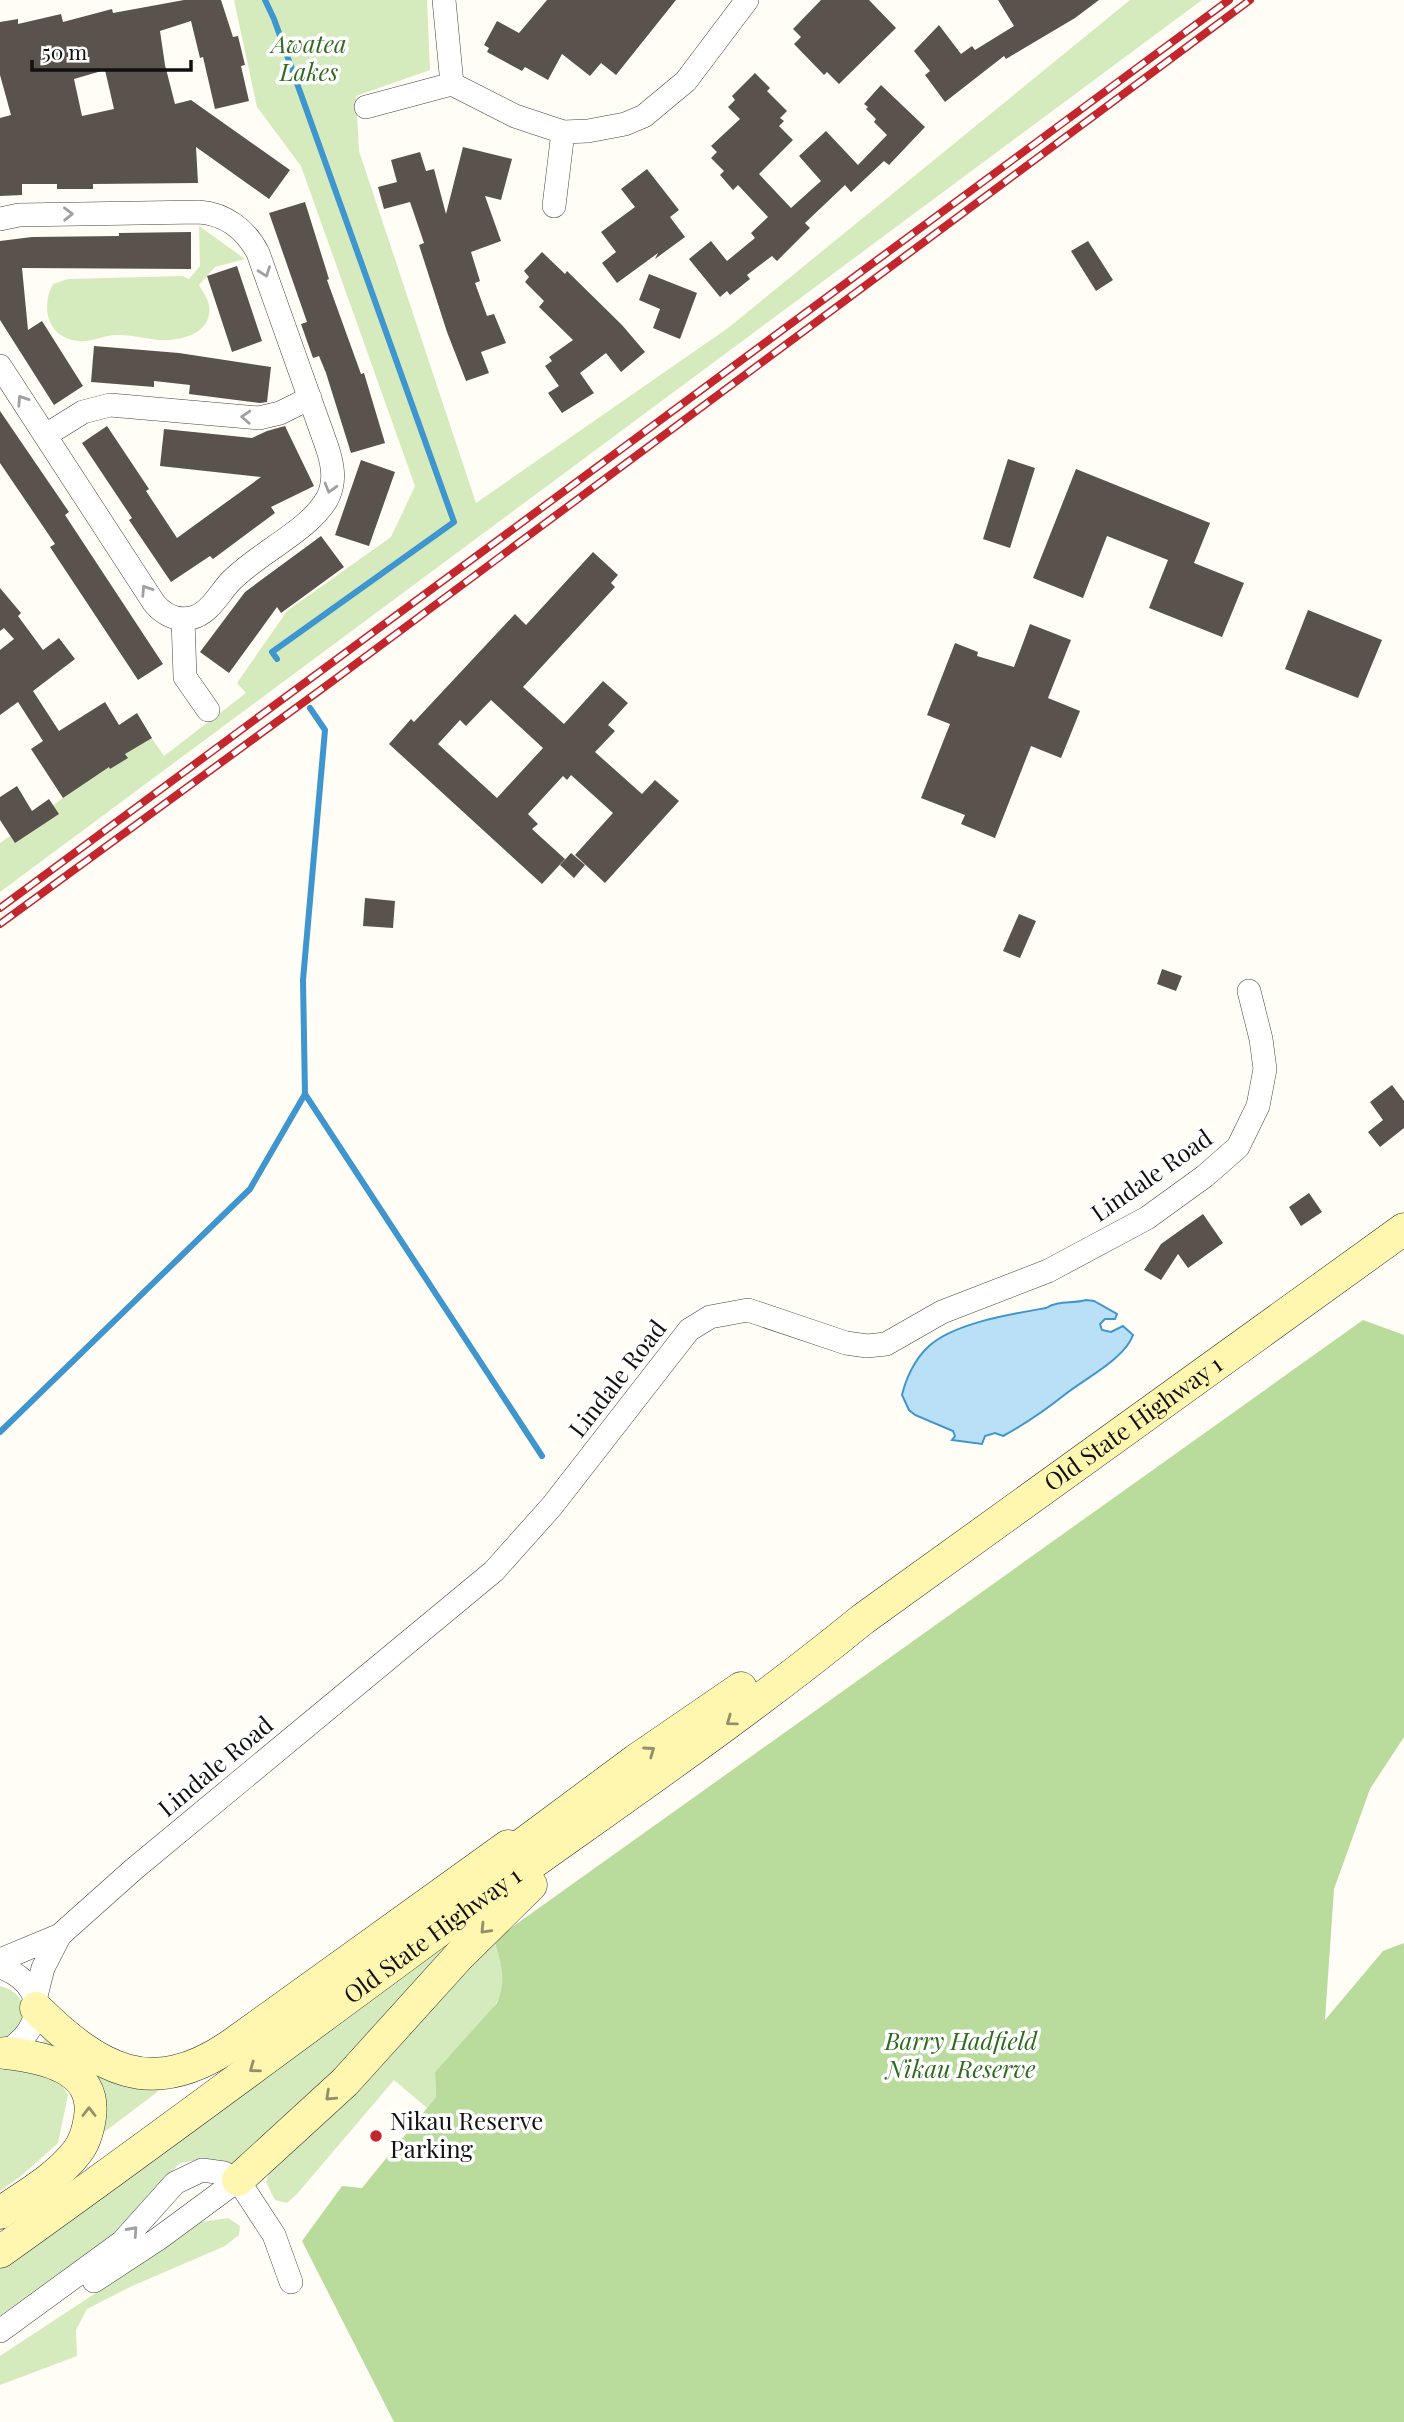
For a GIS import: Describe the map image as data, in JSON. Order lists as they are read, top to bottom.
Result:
{
  "streets": {
    "main road": ["Old State Highway 1"],
    "street": ["Lindale Road"]
  },
  "parks": ["Awatea Lakes", "Barry Hadfield Nikau Reserve"],
  "places": ["Nikau Reserve Parking"],
  "scale_bar": "50 m"
}
